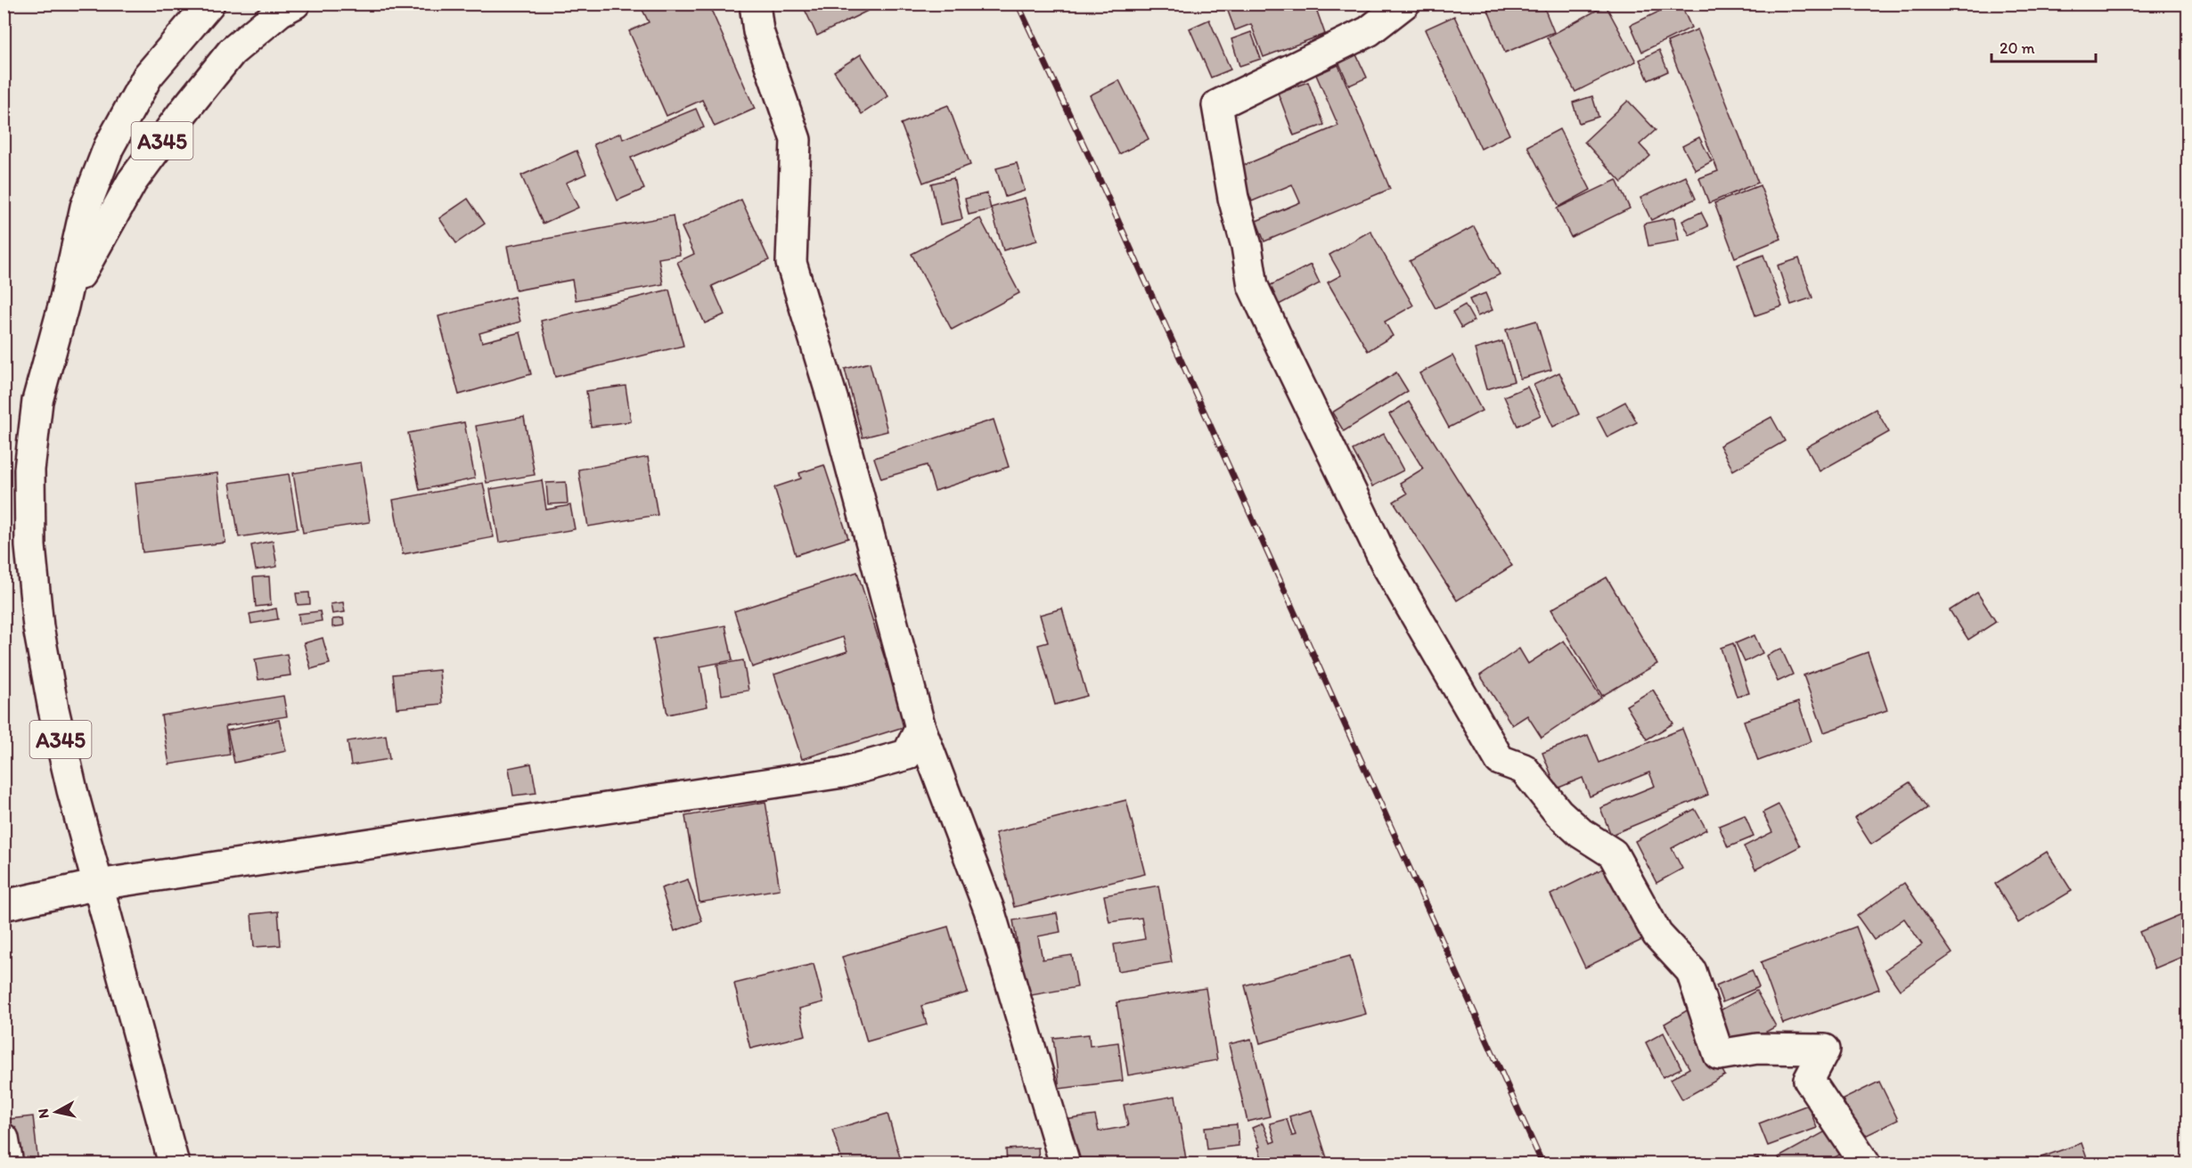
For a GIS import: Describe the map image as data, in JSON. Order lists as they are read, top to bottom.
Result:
{
  "streets": {
    "main road": ["A345"]
  },
  "scale_bar": "20 m",
  "north": "left"
}
